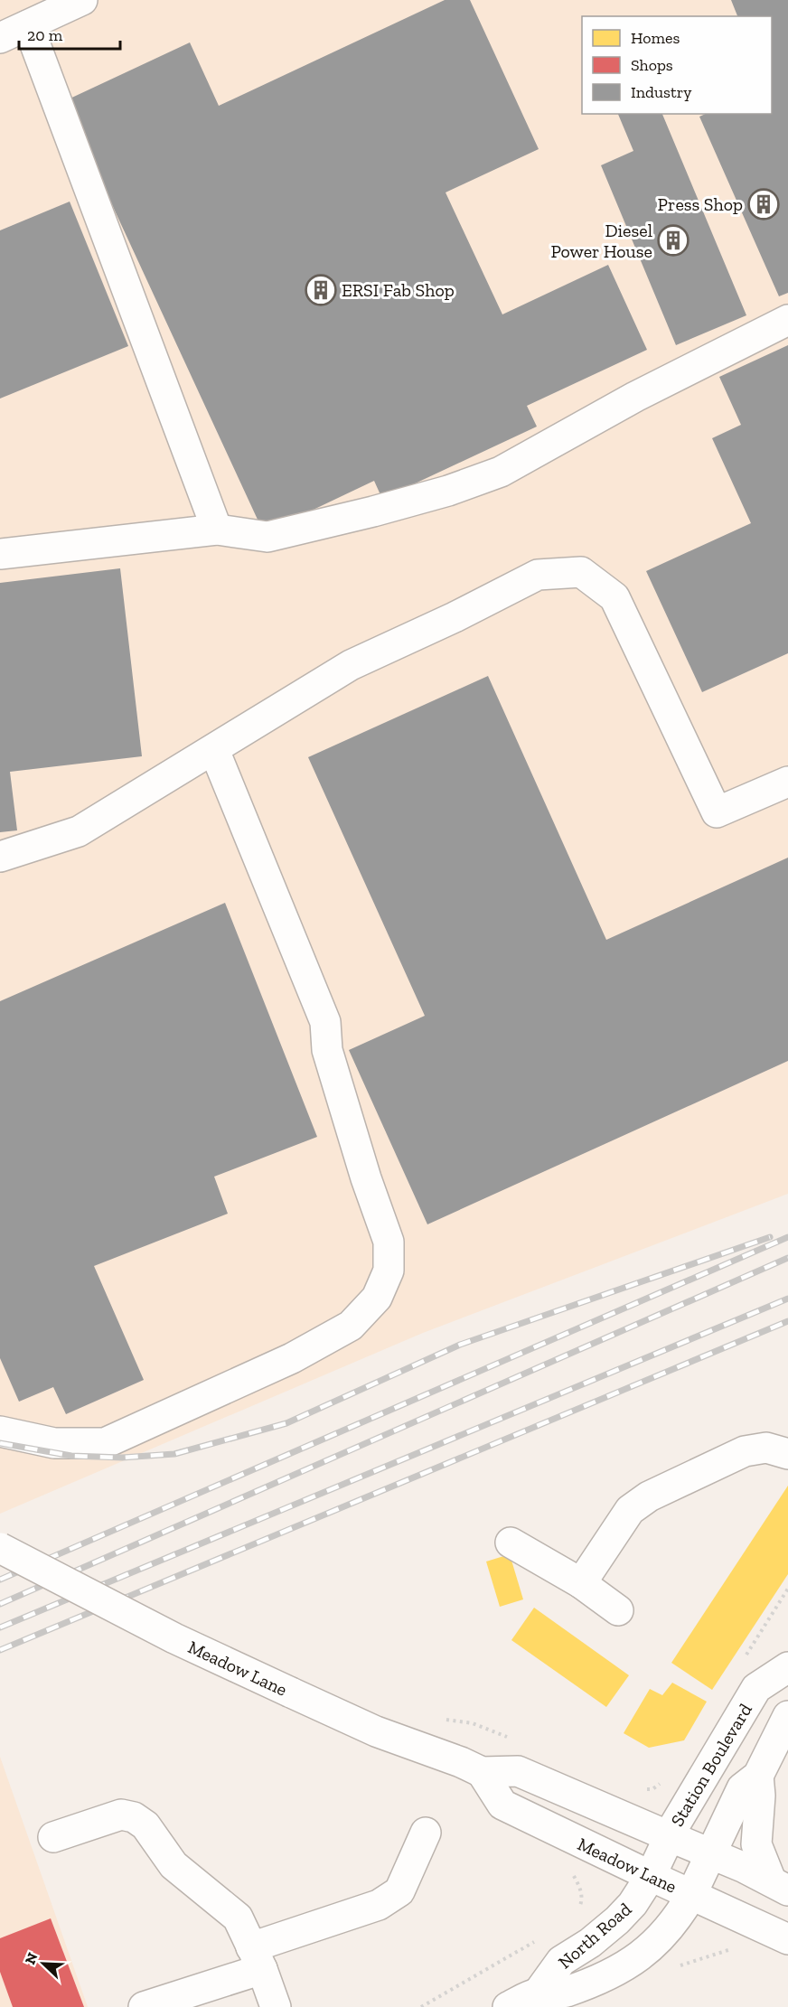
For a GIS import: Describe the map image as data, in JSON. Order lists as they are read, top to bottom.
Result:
{
  "streets": {
    "street": ["Meadow Lane", "Station Boulevard", "North Road"]
  },
  "crossings": [
    ["Meadow Lane", "Station Boulevard"],
    ["Meadow Lane", "North Road"],
    ["Station Boulevard", "North Road"]
  ],
  "places": {
    "building": ["Press Shop", "Diesel Power House", "ERSI Fab Shop"]
  },
  "legend": ["Homes", "Shops", "Industry"],
  "scale_bar": "20 m",
  "north": "top left"
}
